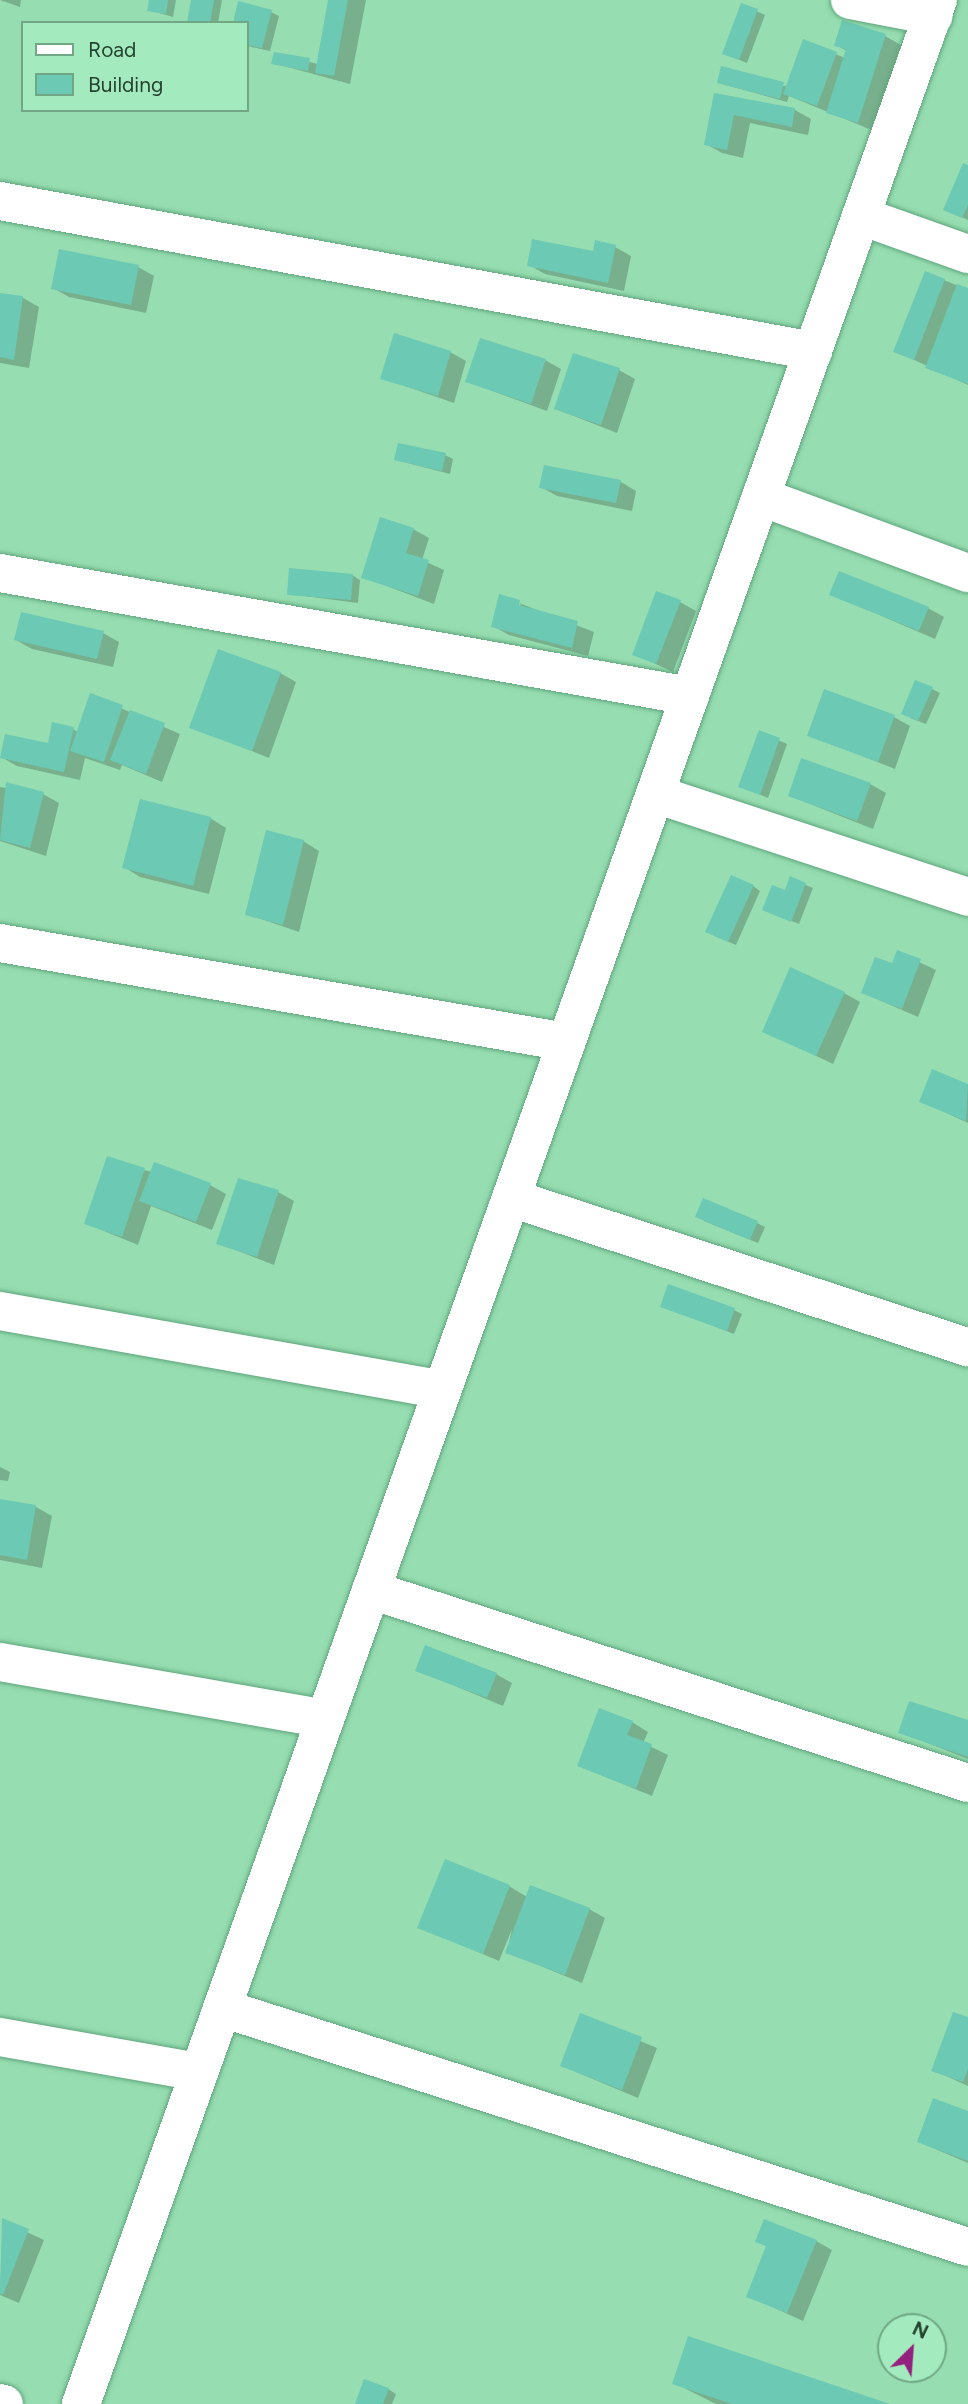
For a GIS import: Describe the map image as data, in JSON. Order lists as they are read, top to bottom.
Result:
{
  "legend": ["Road", "Building"],
  "north": "top right"
}
